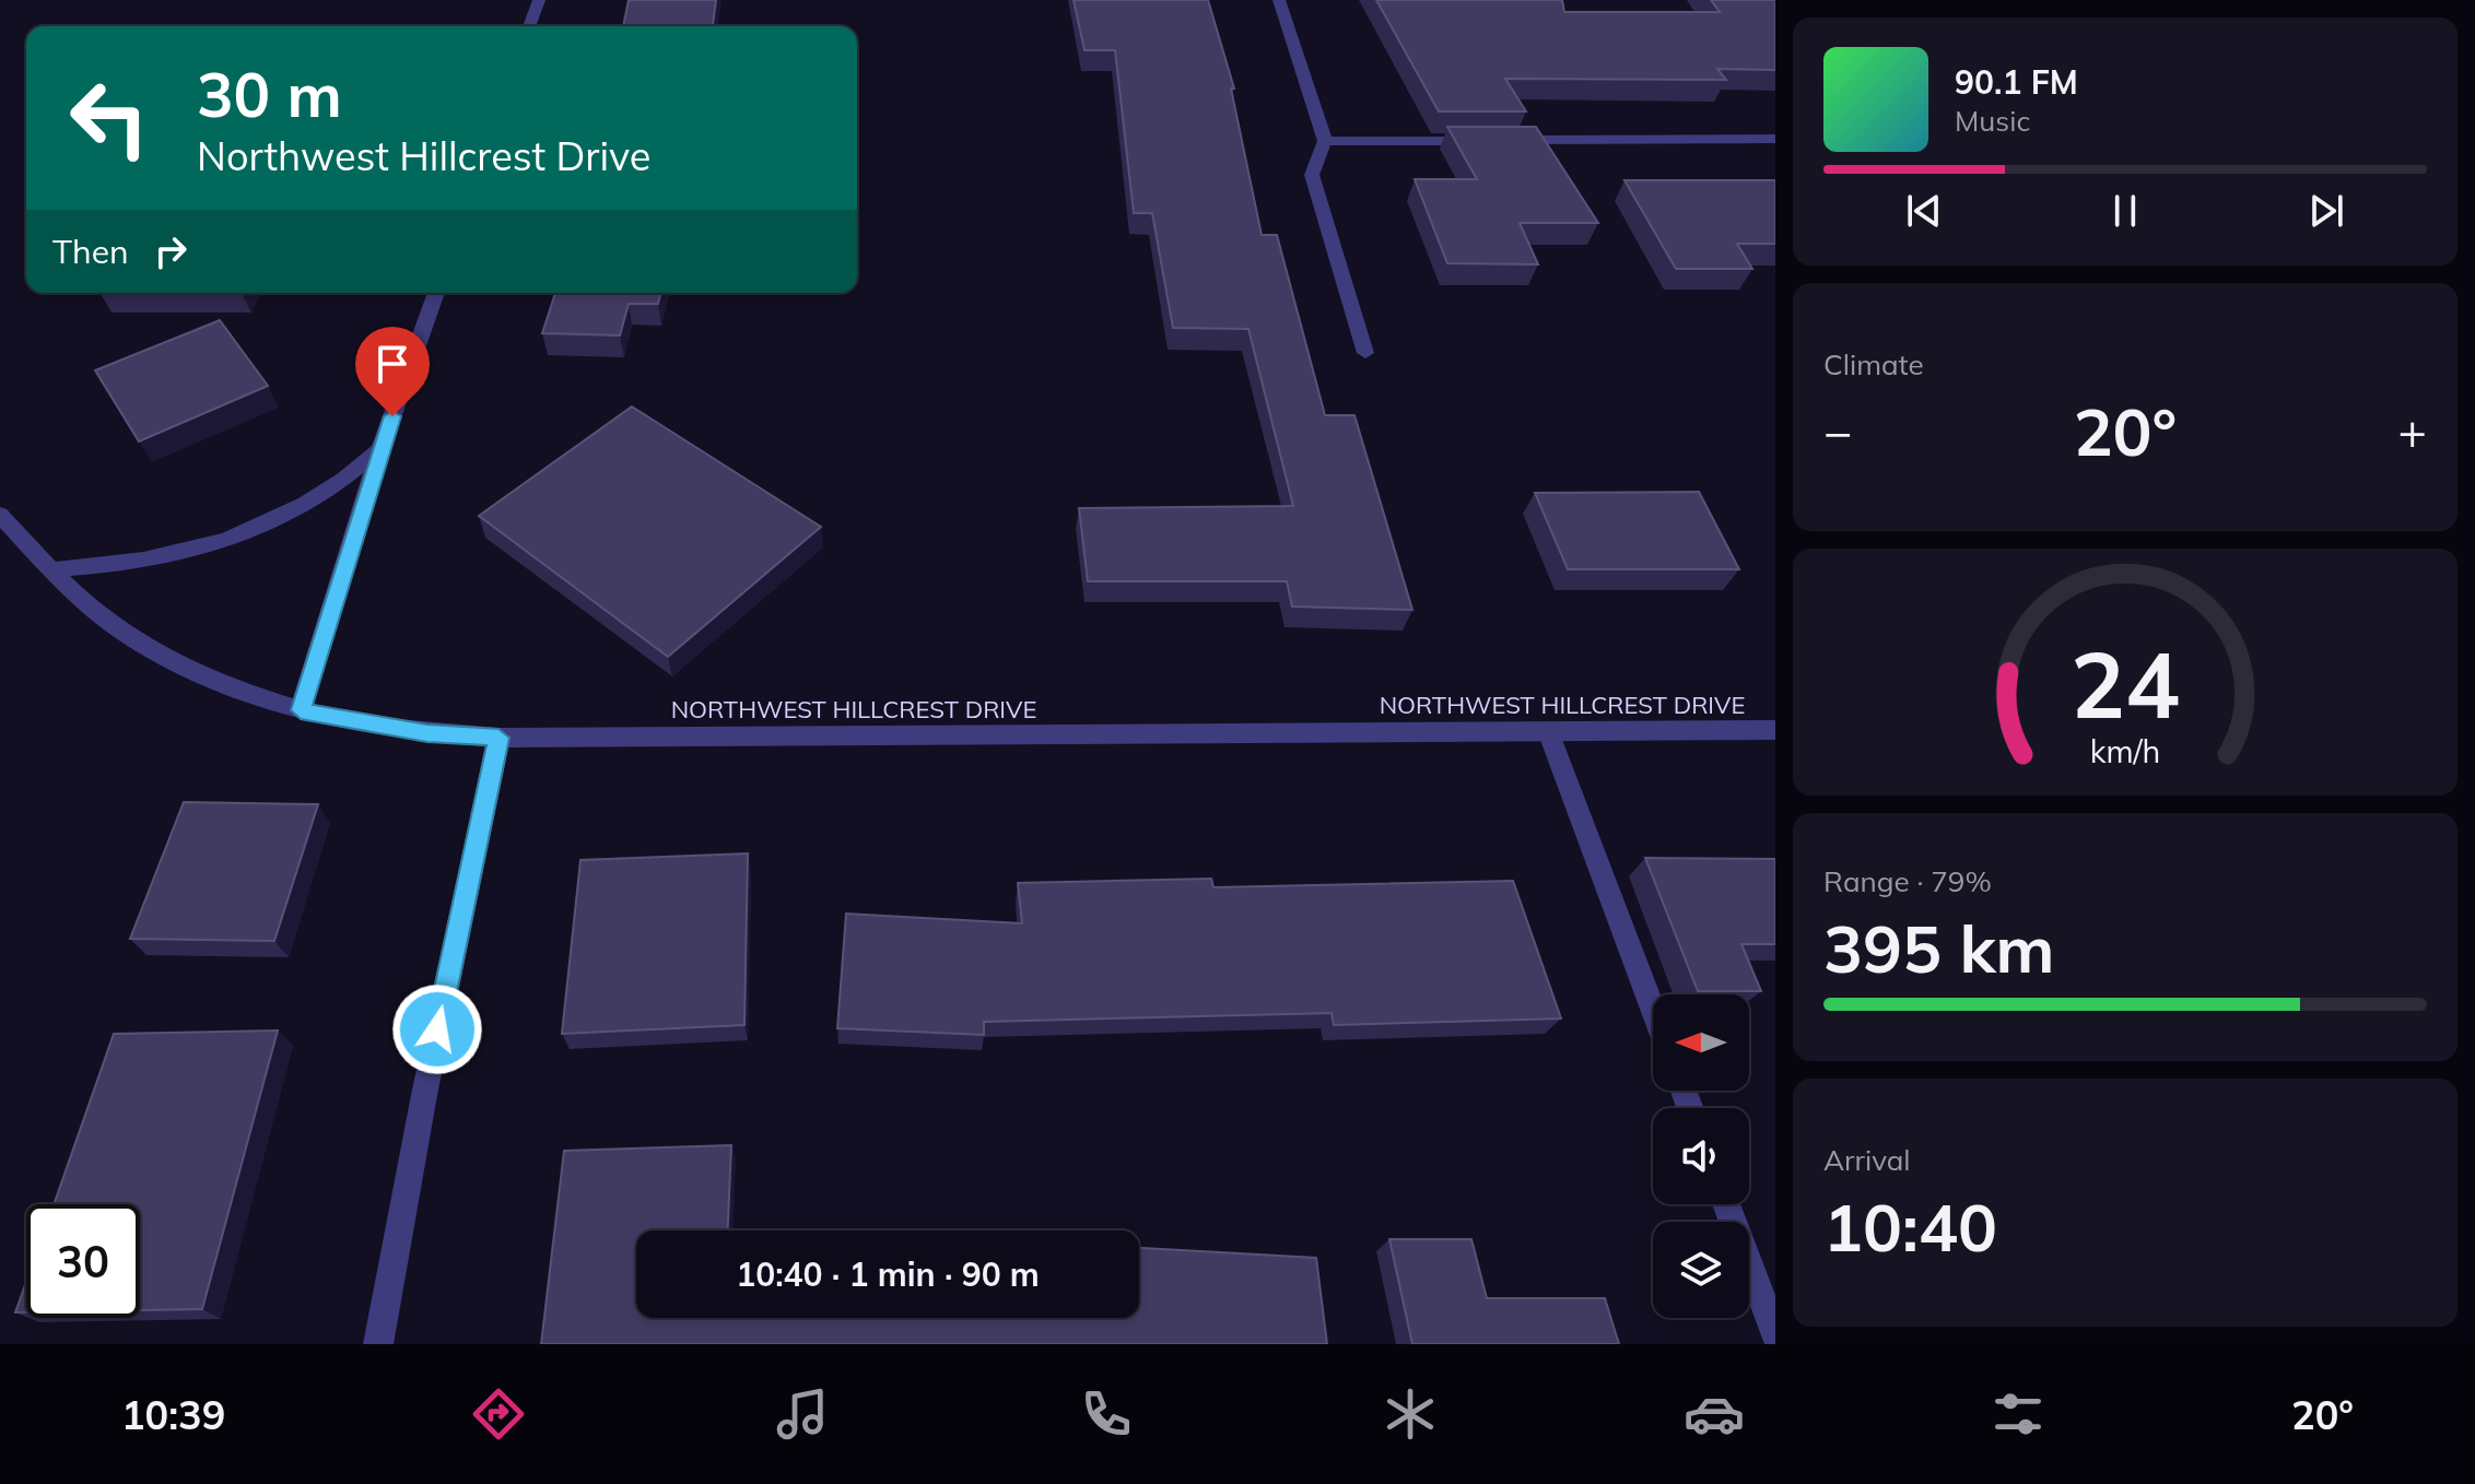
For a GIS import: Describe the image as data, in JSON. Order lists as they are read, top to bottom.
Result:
{
  "streets": {
    "street": ["NORTHWEST HILLCREST DRIVE"]
  },
  "north": "left",
  "page": {
    "turn": ["30 m", "Northwest Hillcrest Drive"],
    "song": ["90.1 FM", "Music"],
    "then": "Then",
    "tile": [
      "Climate",
      ["Range · 79%", "395 km"],
      ["Arrival", "10:40"]
    ],
    "heat": ["−", "20°", "+"],
    "limit": "30",
    "trip": "10:40 · 1 min · 90 m",
    "tabs": ["10:39", "20°"],
    "gauge": ["24", "km/h"]
  }
}
